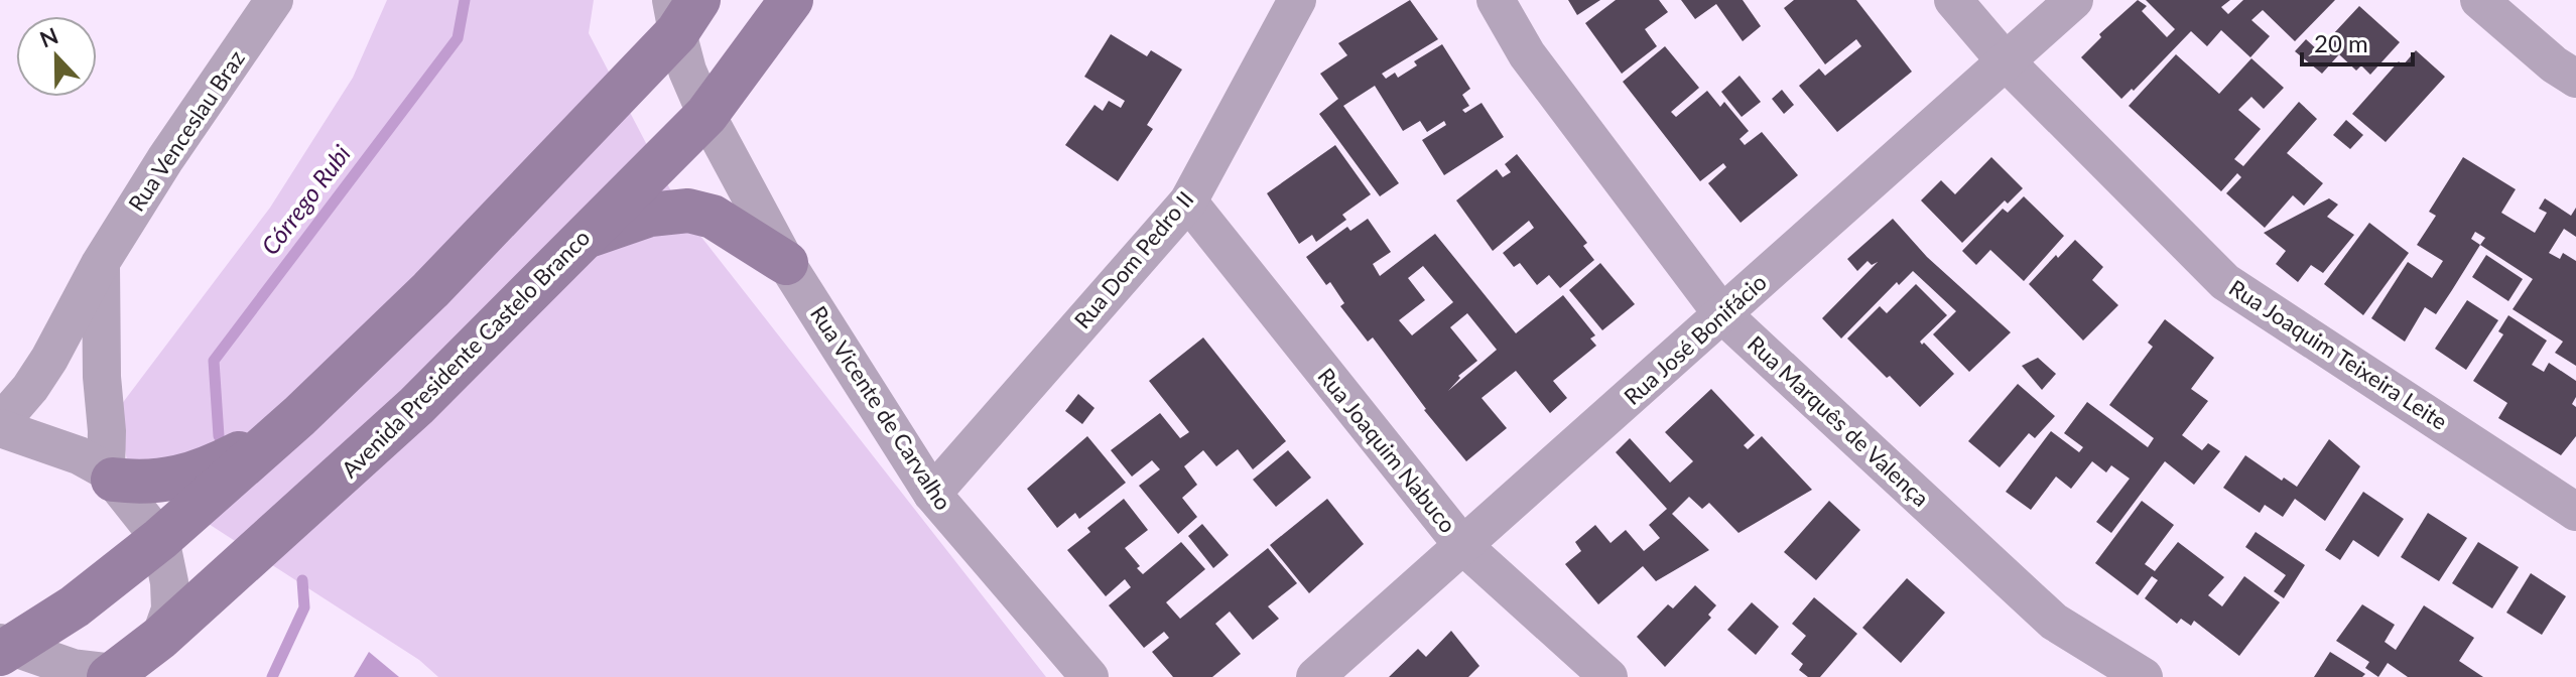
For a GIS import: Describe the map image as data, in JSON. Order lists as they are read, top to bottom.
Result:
{
  "streets": {
    "main road": ["Avenida Presidente Castelo Branco"],
    "street": [
      "Rua Venceslau Braz",
      "Rua Dom Pedro II",
      "Rua José Bonifácio",
      "Rua Joaquim Teixeira Leite",
      "Rua Vicente de Carvalho",
      "Rua Marquês de Valença",
      "Rua Joaquim Nabuco"
    ]
  },
  "crossings": [
    ["Rua Dom Pedro II", "Rua Vicente de Carvalho"],
    ["Rua Dom Pedro II", "Rua Joaquim Nabuco"],
    ["Rua José Bonifácio", "Rua Joaquim Teixeira Leite"],
    ["Rua José Bonifácio", "Rua Marquês de Valença"],
    ["Rua José Bonifácio", "Rua Joaquim Nabuco"],
    ["Avenida Presidente Castelo Branco", "Rua Vicente de Carvalho"]
  ],
  "water": ["Córrego Rubi"],
  "scale_bar": "20 m",
  "north": "top"
}
